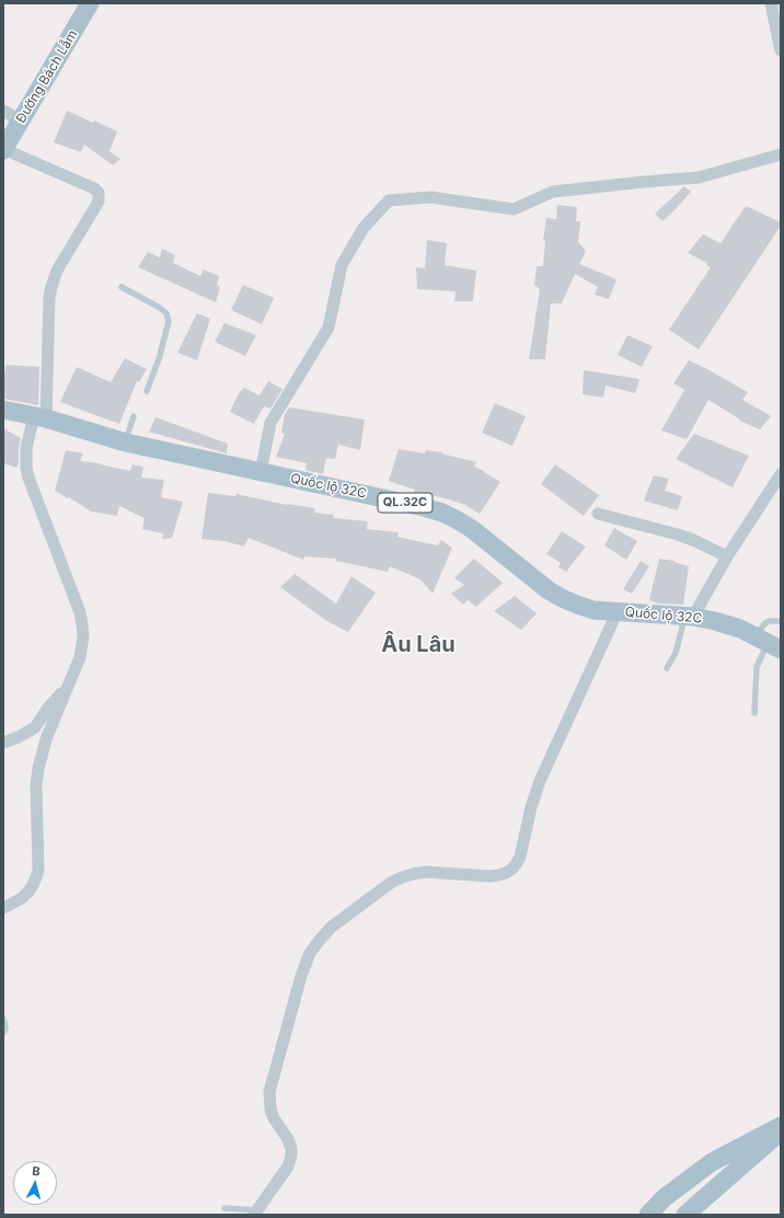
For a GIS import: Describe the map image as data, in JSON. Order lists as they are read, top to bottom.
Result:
{
  "streets": {
    "main road": ["Đường Bách Lẫm", "Quốc lộ 32C", "QL.32C"]
  },
  "districts": ["Âu Lâu"],
  "north": "top"
}
